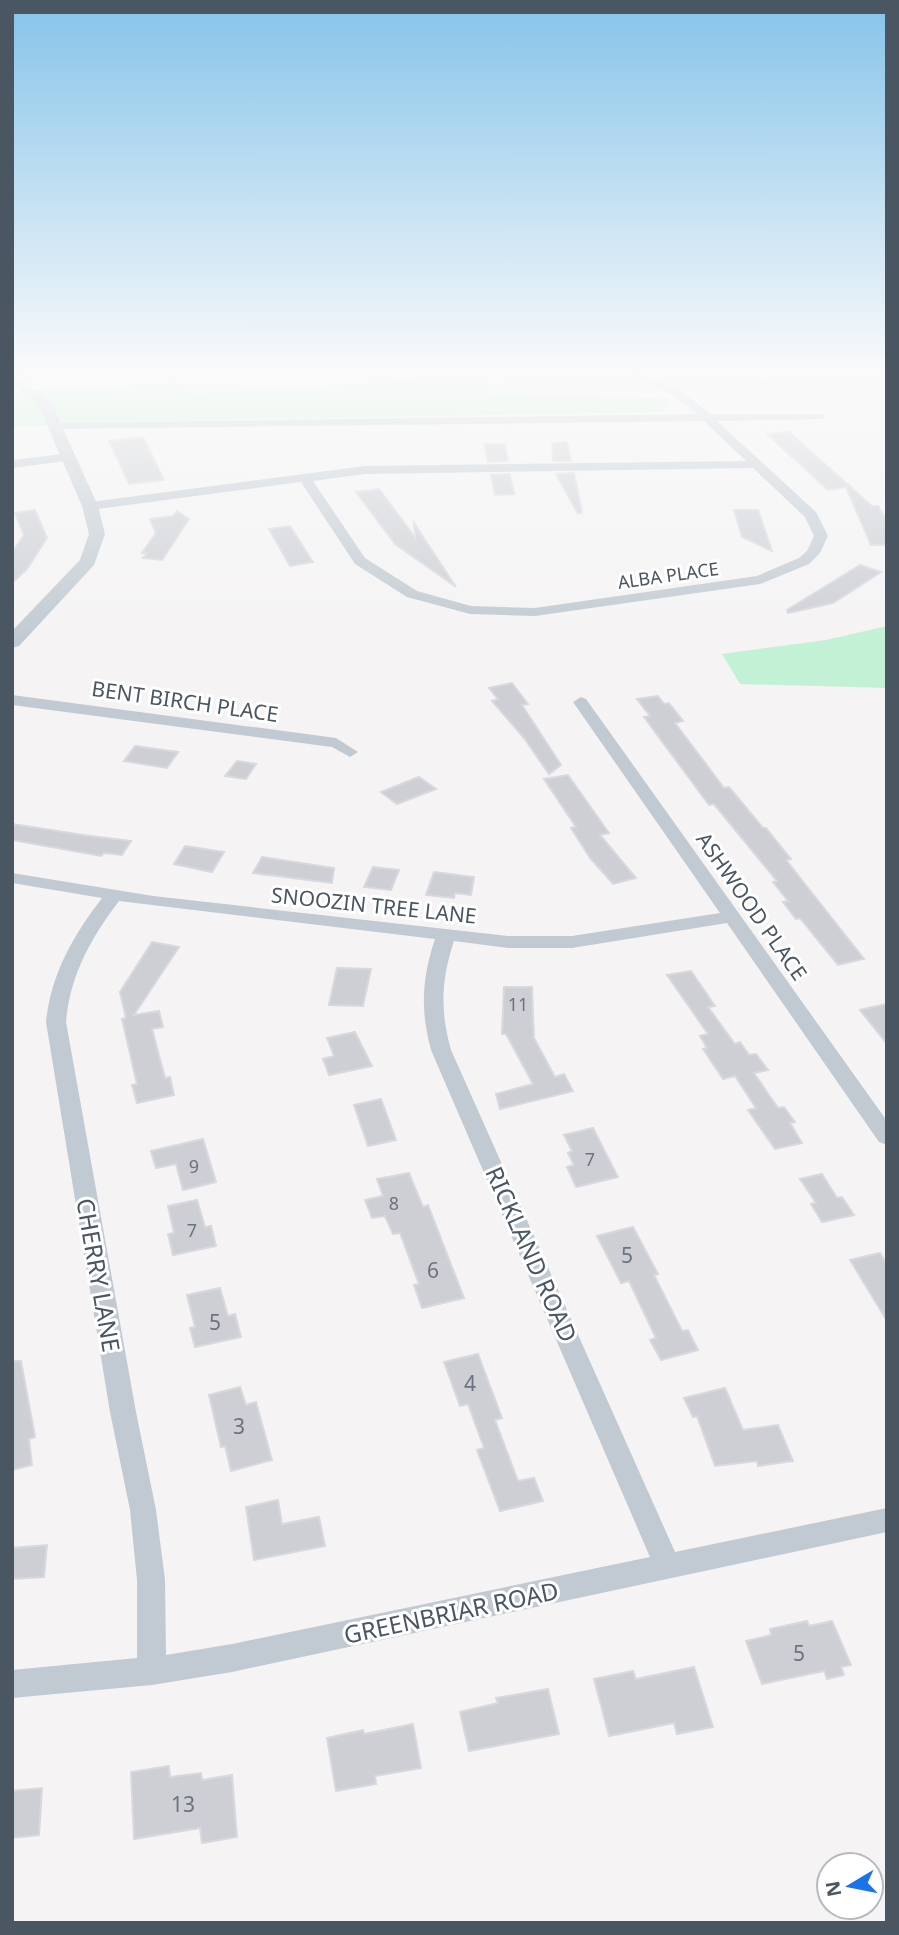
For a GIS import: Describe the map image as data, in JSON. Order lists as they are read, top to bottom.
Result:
{
  "streets": {
    "street": [
      "ALBA PLACE",
      "BENT BIRCH PLACE",
      "SNOOZIN TREE LANE",
      "ASHWOOD PLACE",
      "RICKLAND ROAD",
      "CHERRY LANE",
      "GREENBRIAR ROAD"
    ]
  },
  "crossings": [
    ["SNOOZIN TREE LANE", "ASHWOOD PLACE"],
    ["SNOOZIN TREE LANE", "RICKLAND ROAD"],
    ["SNOOZIN TREE LANE", "CHERRY LANE"],
    ["RICKLAND ROAD", "GREENBRIAR ROAD"],
    ["CHERRY LANE", "GREENBRIAR ROAD"]
  ],
  "house_numbers": [
    "11",
    "7",
    "9",
    "8",
    "7",
    "5",
    "6",
    "5",
    "4",
    "3",
    "5",
    "13"
  ],
  "north": "left"
}
